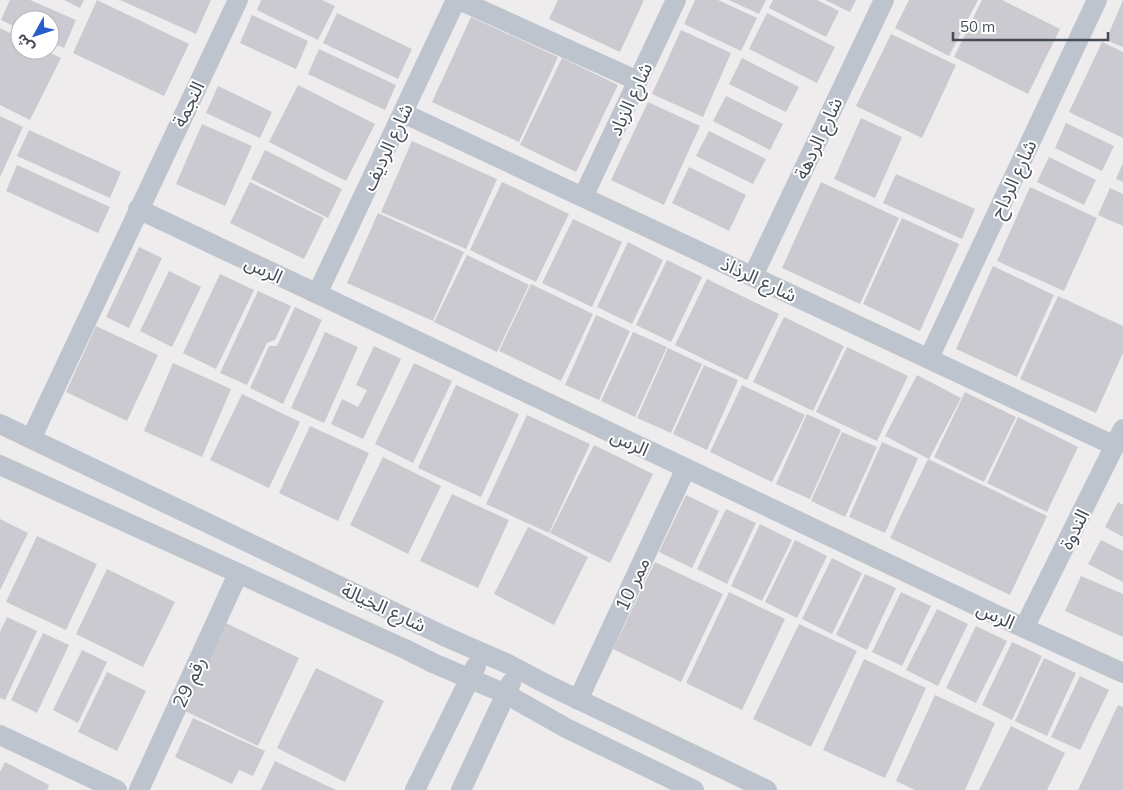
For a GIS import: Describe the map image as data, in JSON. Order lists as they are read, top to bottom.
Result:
{
  "streets": {
    "street": [
      "شارع الزباد",
      "النجمة",
      "شارع الردهة",
      "شارع الرديف",
      "شارع الرداح",
      "الرس",
      "شارع الرذاذ",
      "الندوة",
      "ممر 10",
      "شارع الخيالة",
      "رقم 29"
    ]
  },
  "crossings": [
    ["شارع الزباد", "شارع الرذاذ"],
    ["النجمة", "الرس"],
    ["النجمة", "شارع الخيالة"],
    ["شارع الردهة", "شارع الرذاذ"],
    ["شارع الرديف", "الرس"],
    ["شارع الرديف", "شارع الرذاذ"],
    ["شارع الرداح", "شارع الرذاذ"],
    ["الرس", "الندوة"],
    ["الرس", "ممر 10"],
    ["شارع الرذاذ", "الندوة"],
    ["ممر 10", "شارع الخيالة"],
    ["شارع الخيالة", "رقم 29"]
  ],
  "scale_bar": "50 m",
  "north": "bottom left"
}
